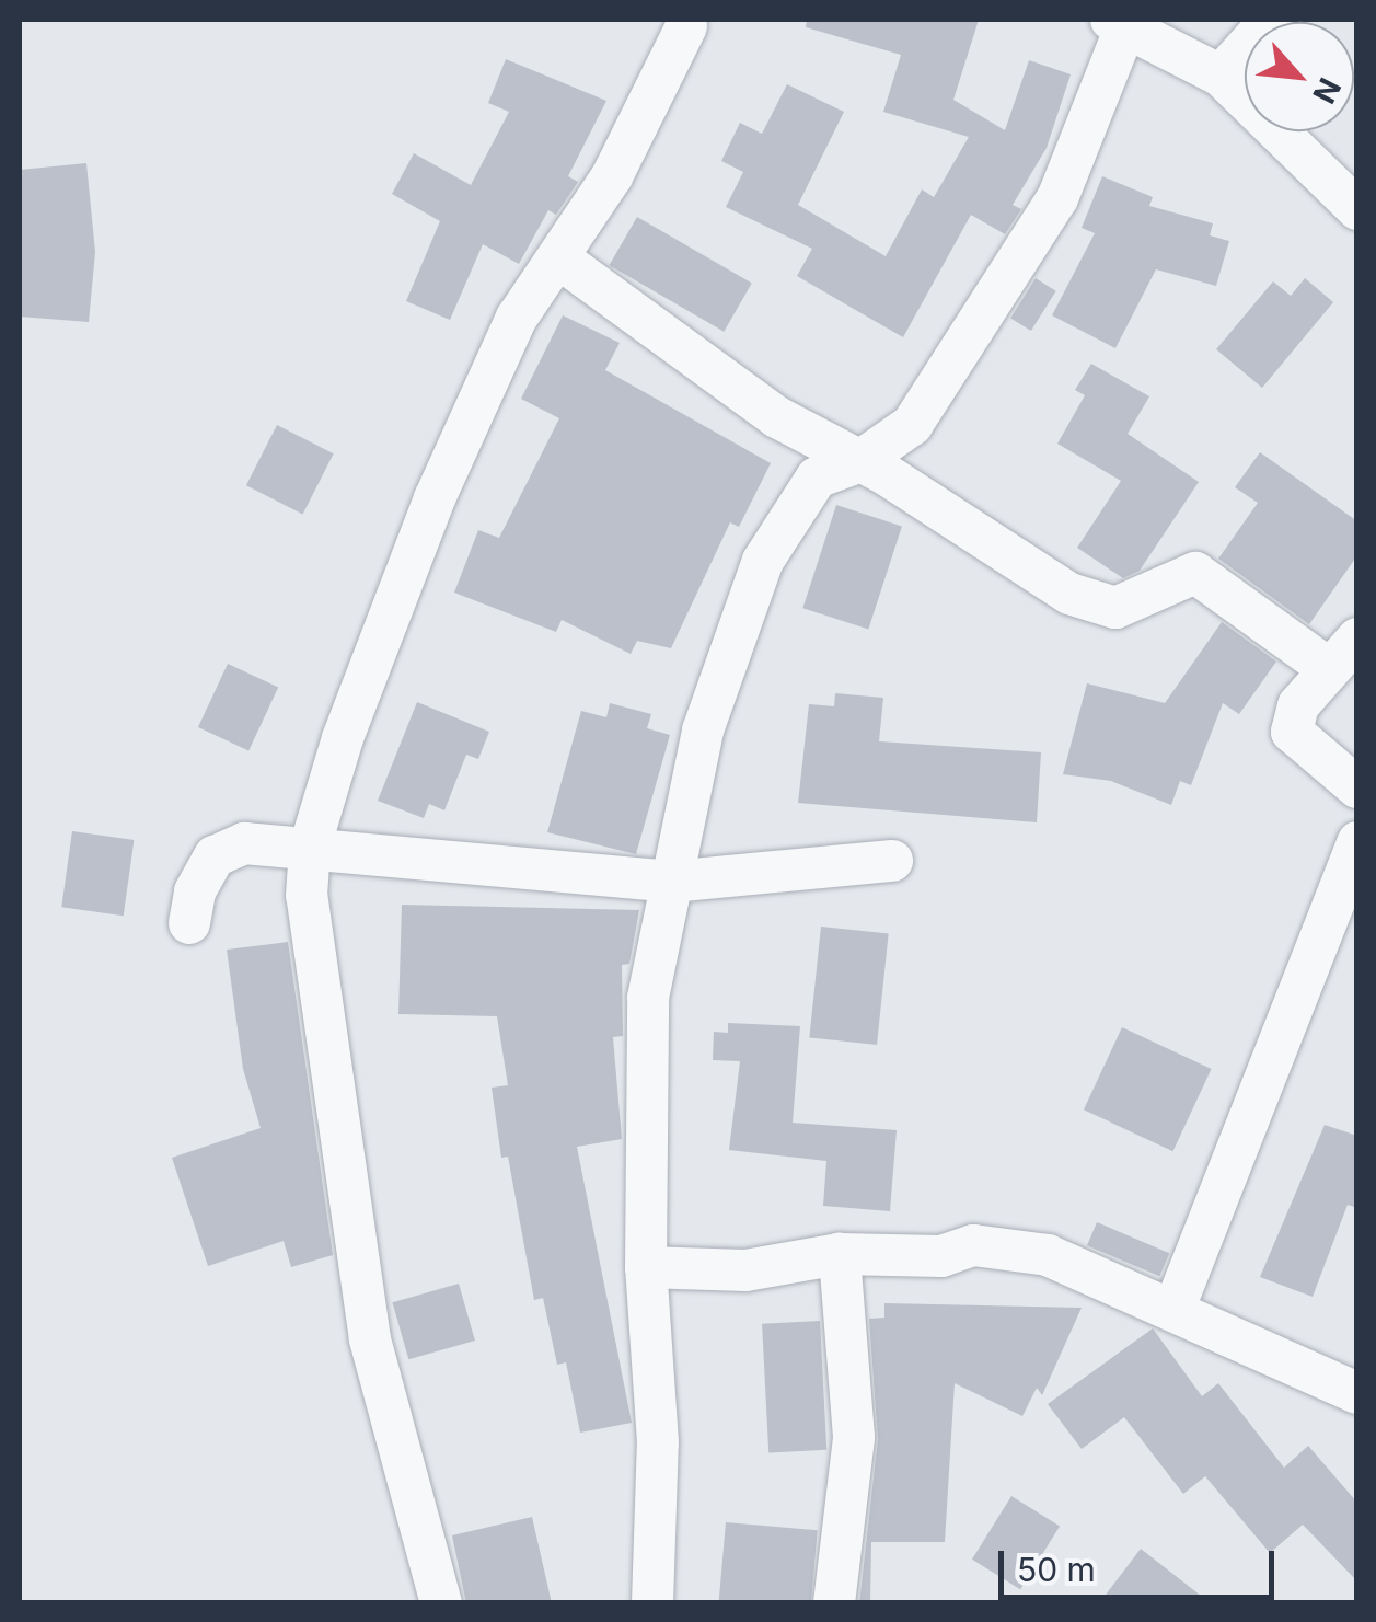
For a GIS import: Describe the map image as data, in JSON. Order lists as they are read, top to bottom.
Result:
{
  "scale_bar": "50 m",
  "north": "bottom right"
}
